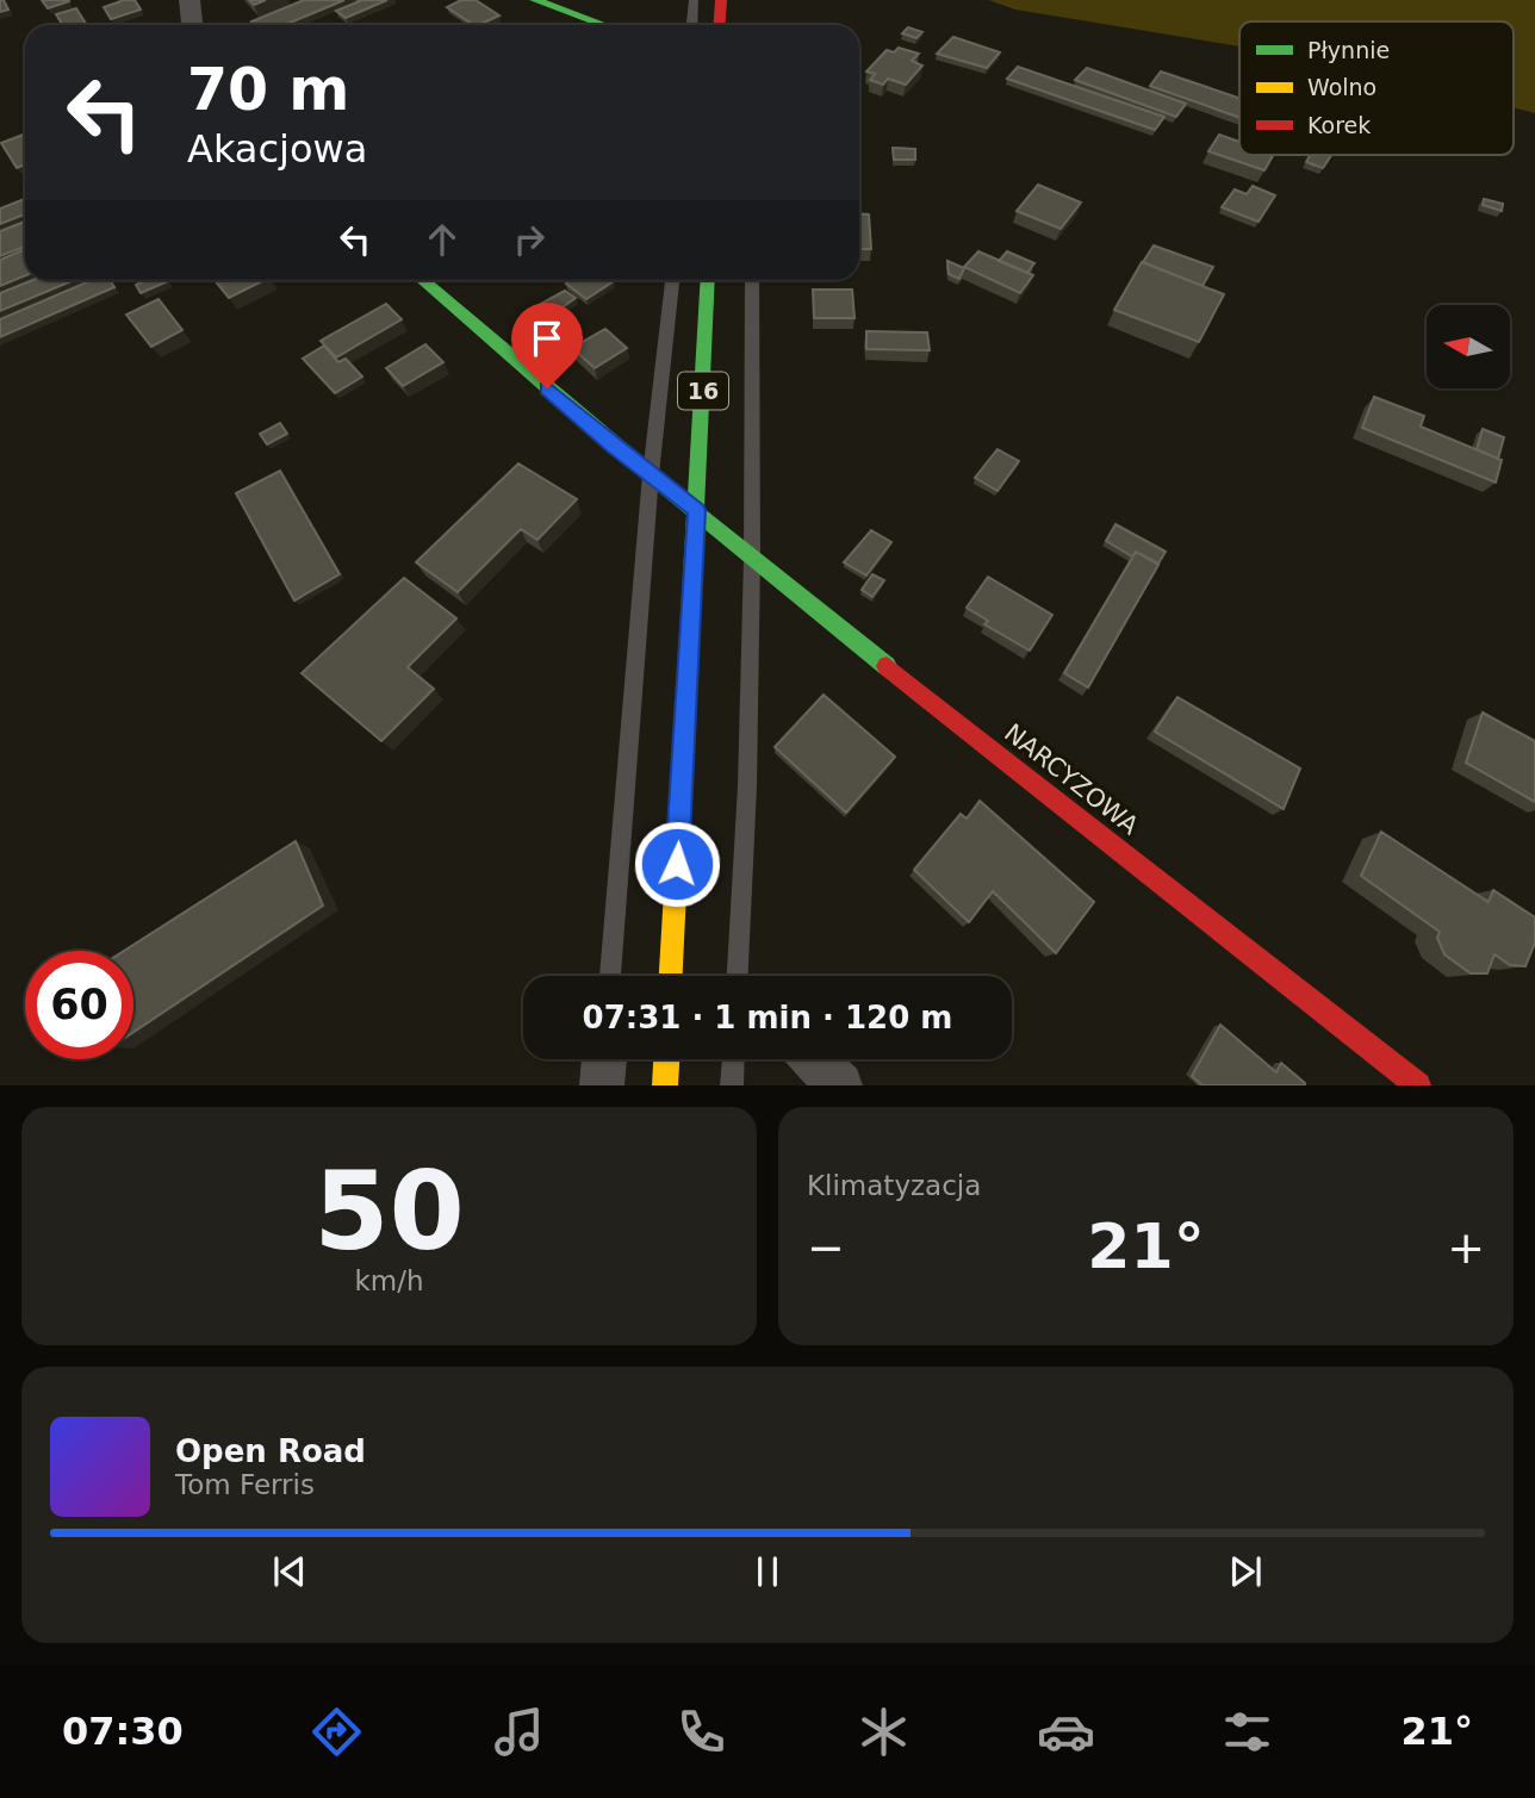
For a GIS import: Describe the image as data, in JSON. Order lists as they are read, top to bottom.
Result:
{
  "streets": {
    "street": ["16", "NARCYZOWA"]
  },
  "crossings": [
    ["16", "NARCYZOWA"]
  ],
  "legend": ["Płynnie", "Wolno", "Korek"],
  "north": "left",
  "page": {
    "turn": ["70 m", "Akacjowa"],
    "limit": "60",
    "trip": "07:31 · 1 min · 120 m",
    "tile": [
      ["50", "km/h"],
      "Klimatyzacja"
    ],
    "heat": ["−", "21°", "+"],
    "song": ["Open Road", "Tom Ferris"],
    "tabs": ["07:30", "21°"]
  }
}
